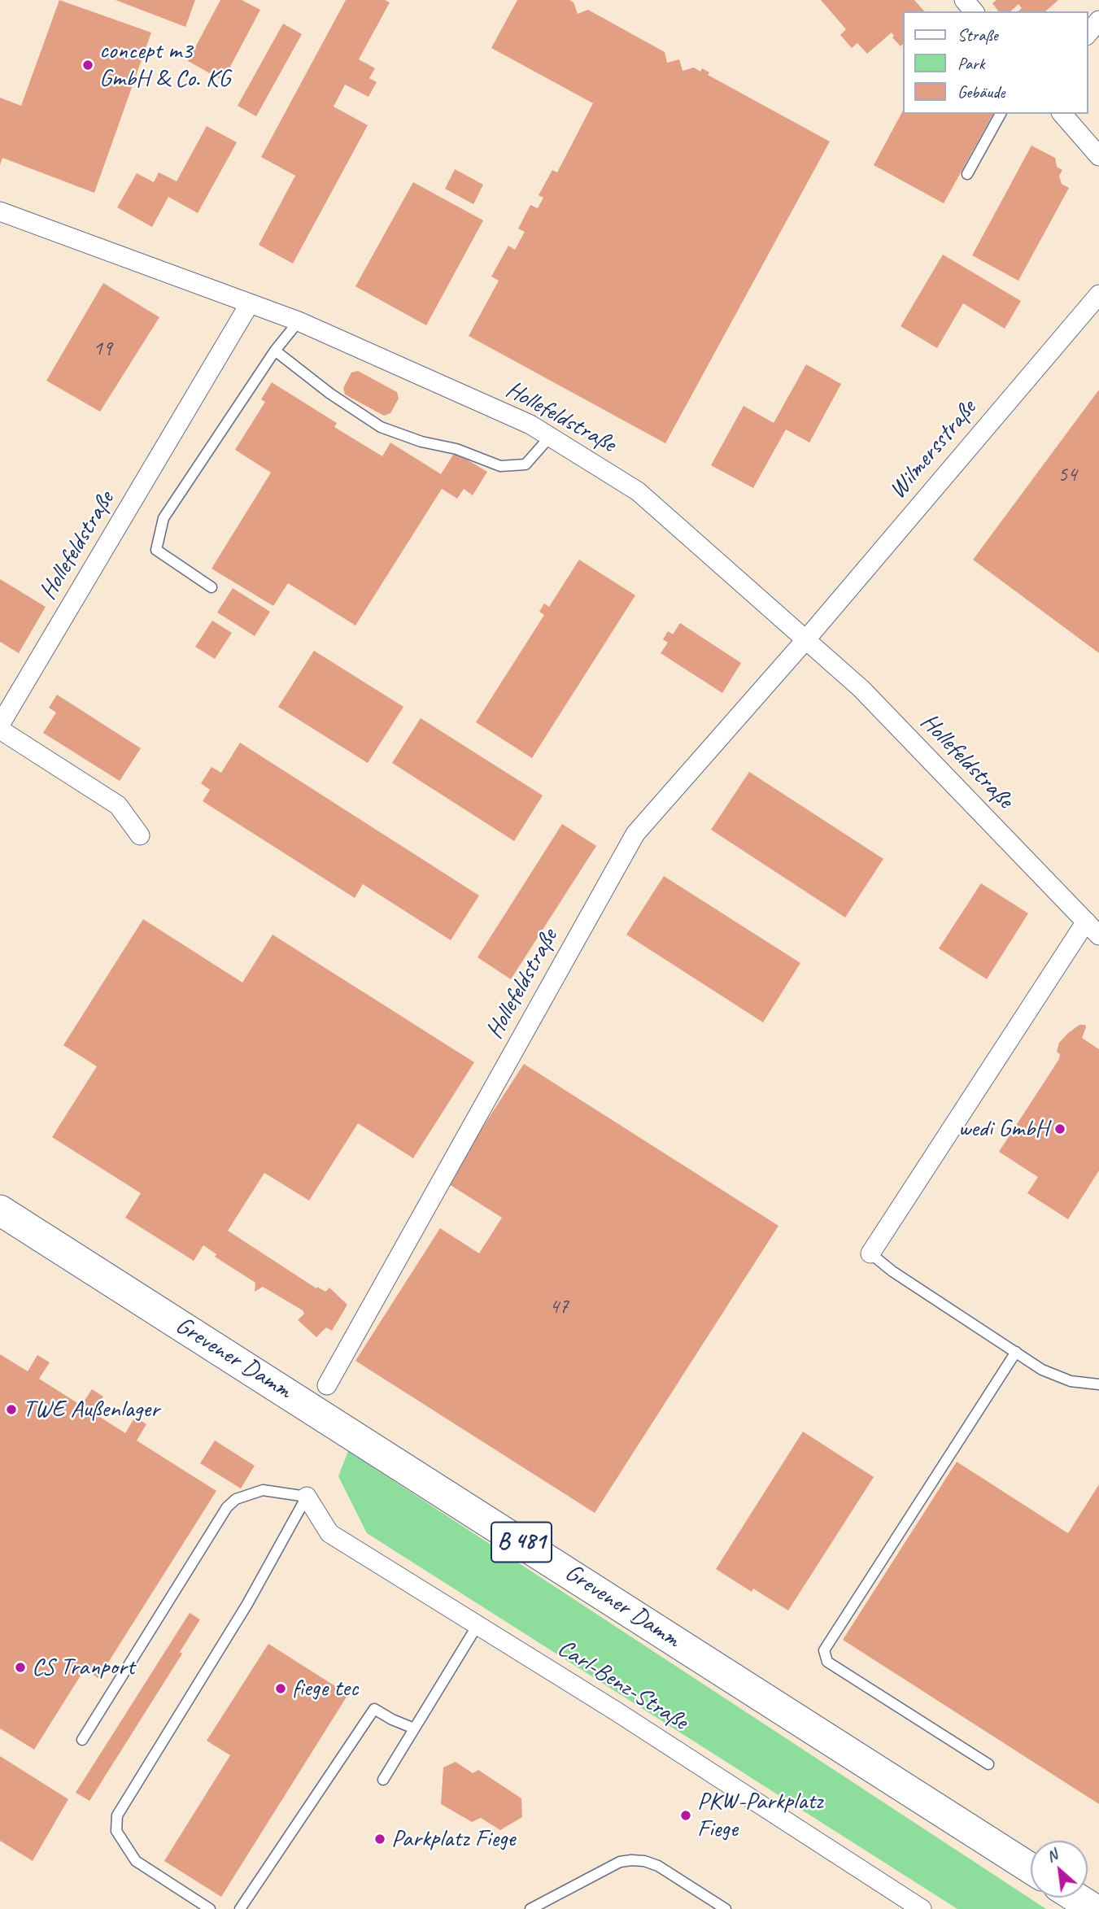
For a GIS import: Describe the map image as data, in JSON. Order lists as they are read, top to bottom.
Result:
{
  "streets": {
    "main road": ["Grevener Damm", "B 481"],
    "street": ["Hollefeldstraße", "Wilmersstraße", "Carl-Benz-Straße"]
  },
  "crossings": [
    ["Hollefeldstraße", "Wilmersstraße"]
  ],
  "places": [
    "concept m3 GmbH & Co. KG",
    "wedi GmbH",
    "TWE Außenlager",
    "CS Tranport",
    "fiege tec",
    "PKW-Parkplatz Fiege",
    "Parkplatz Fiege"
  ],
  "house_numbers": ["19", "54", "47"],
  "legend": ["Straße", "Park", "Gebäude"],
  "north": "top left"
}
